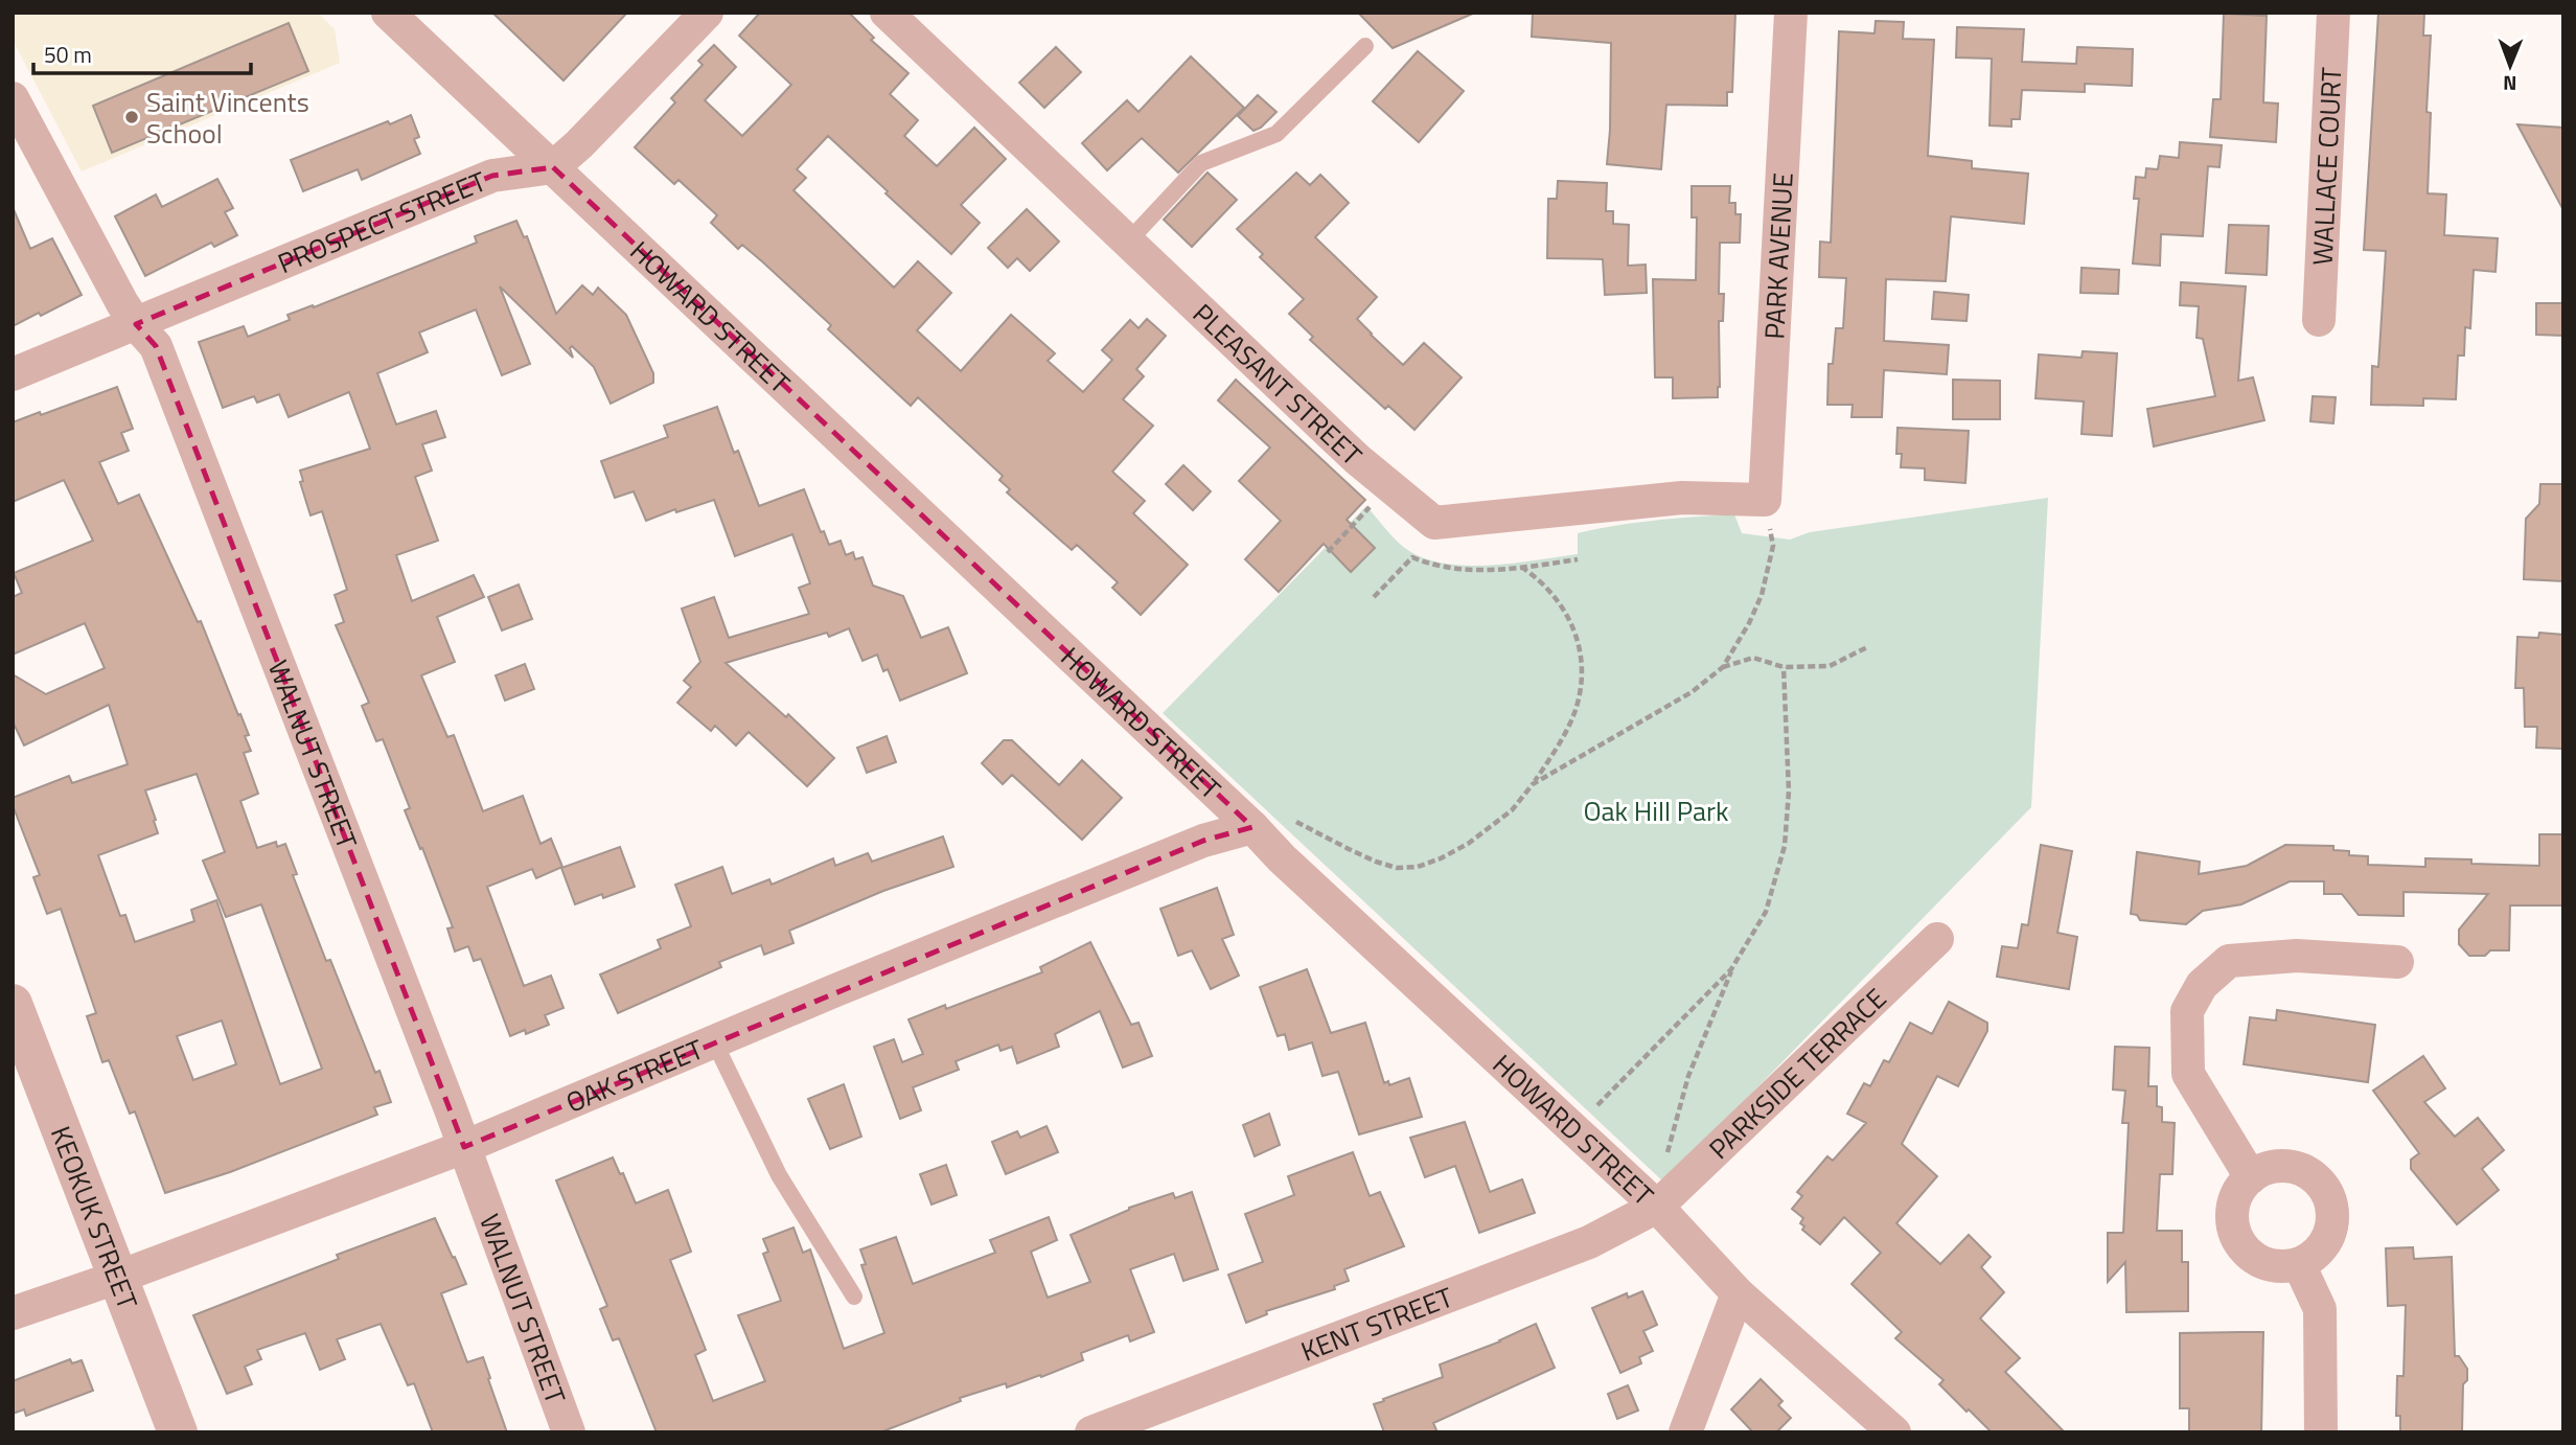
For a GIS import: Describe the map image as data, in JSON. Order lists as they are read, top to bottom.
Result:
{
  "streets": {
    "street": [
      "WALLACE COURT",
      "PROSPECT STREET",
      "PARK AVENUE",
      "HOWARD STREET",
      "PLEASANT STREET",
      "WALNUT STREET",
      "PARKSIDE TERRACE",
      "OAK STREET",
      "KEOKUK STREET",
      "KENT STREET"
    ]
  },
  "crossings": [
    ["PROSPECT STREET", "HOWARD STREET"],
    ["PROSPECT STREET", "WALNUT STREET"],
    ["PARK AVENUE", "PLEASANT STREET"],
    ["HOWARD STREET", "PARKSIDE TERRACE"],
    ["HOWARD STREET", "OAK STREET"],
    ["HOWARD STREET", "KENT STREET"],
    ["WALNUT STREET", "OAK STREET"],
    ["PARKSIDE TERRACE", "KENT STREET"],
    ["OAK STREET", "KEOKUK STREET"]
  ],
  "parks": ["Oak Hill Park"],
  "places": ["Saint Vincents School"],
  "scale_bar": "50 m",
  "north": "bottom"
}
